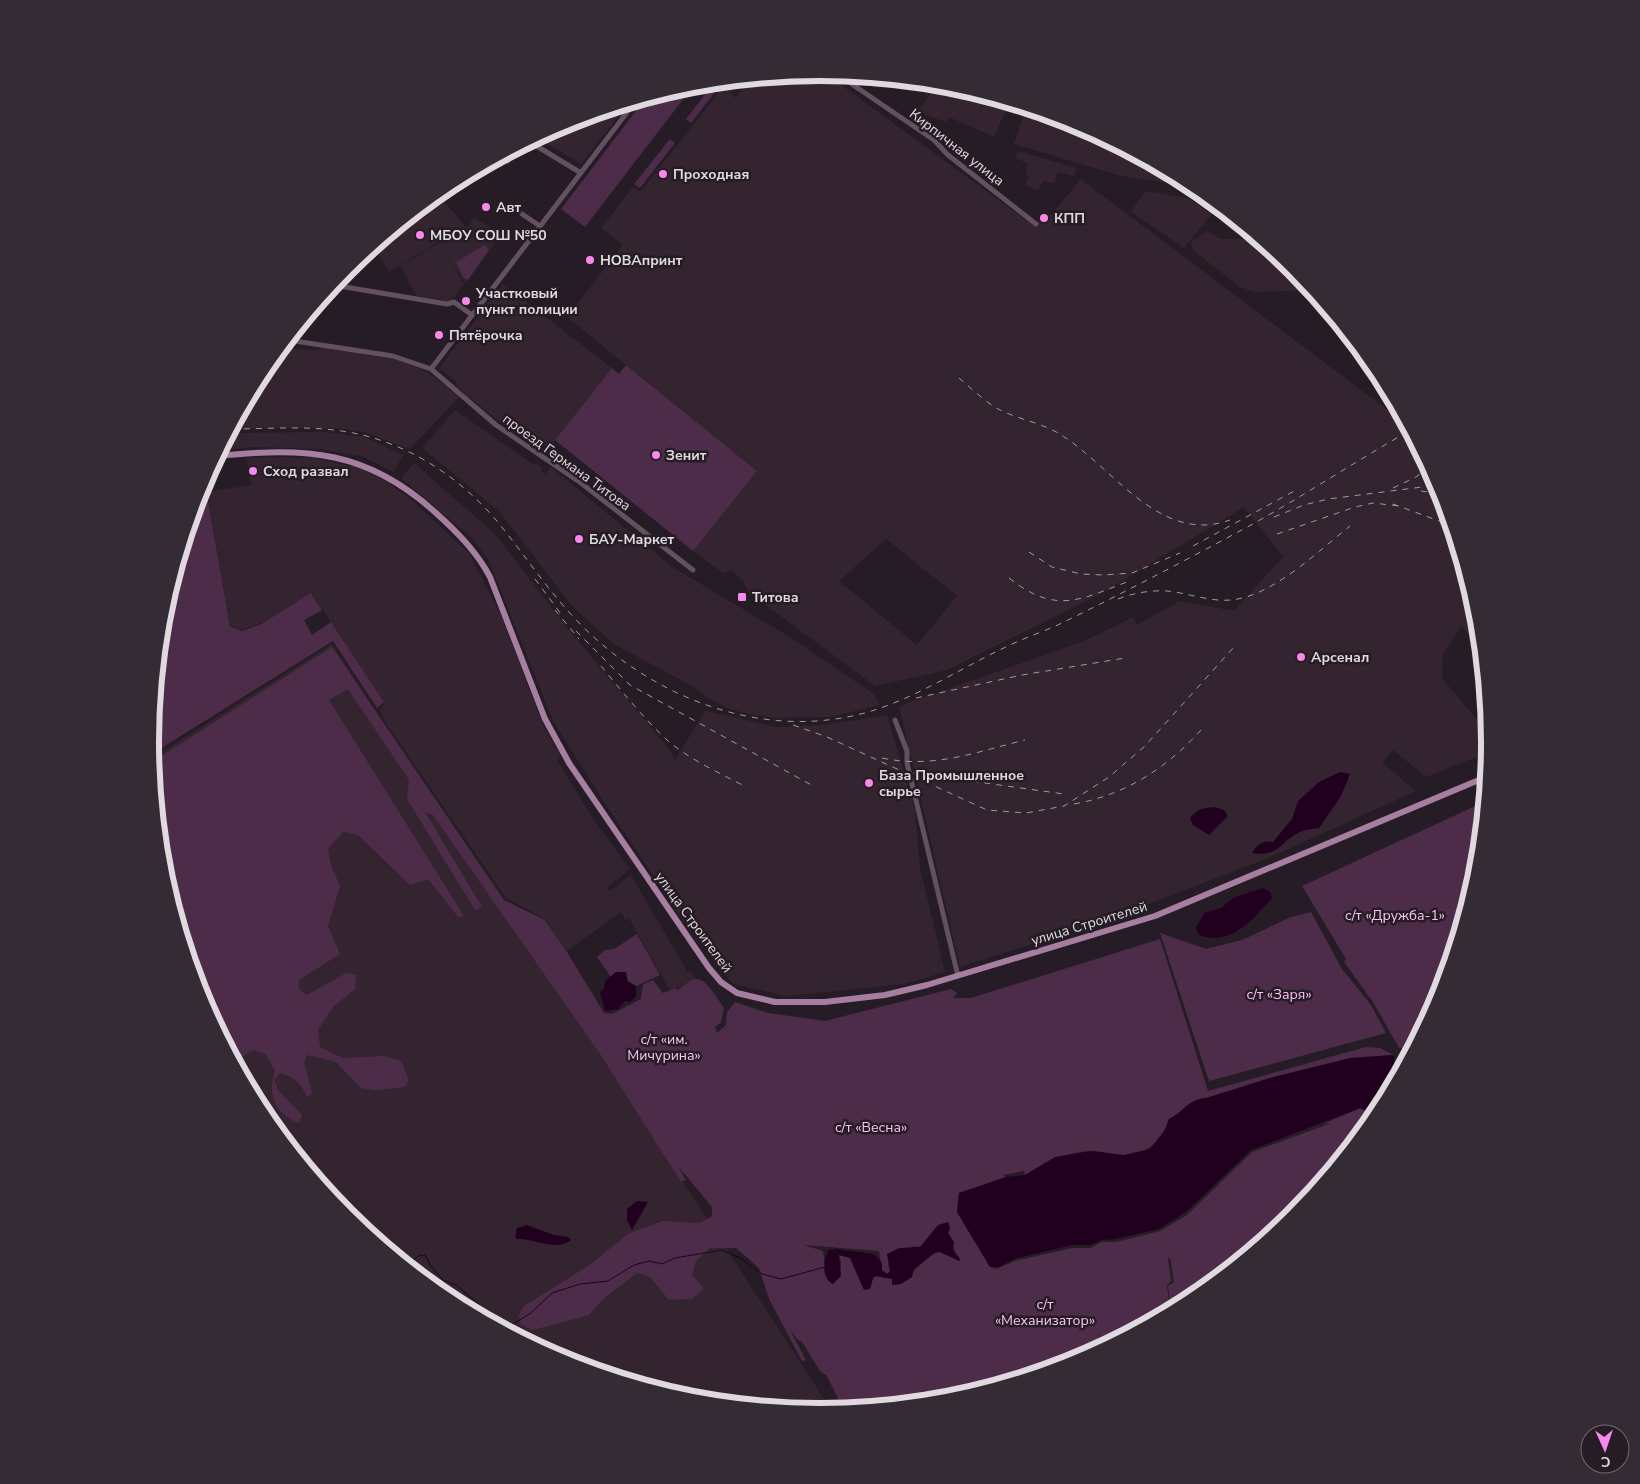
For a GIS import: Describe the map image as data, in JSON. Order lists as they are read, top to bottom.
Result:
{
  "streets": {
    "main road": ["улица Строителей"],
    "street": ["Кирпичная улица", "проезд Германа Титова"]
  },
  "parks": [
    "с/т «Дружба-1»",
    "с/т «Заря»",
    "с/т «им. Мичурина»",
    "с/т «Весна»",
    "с/т «Механизатор»"
  ],
  "places": {
    "other": [
      "Проходная",
      "Авт",
      "КПП",
      "МБОУ СОШ №50",
      "НОВАпринт",
      "Участковый пункт полиции",
      "Пятёрочка",
      "Зенит",
      "Сход развал",
      "БАУ-Маркет",
      "Арсенал",
      "База Промышленное сырье"
    ],
    "transit": ["Титова"]
  },
  "north": "bottom"
}
